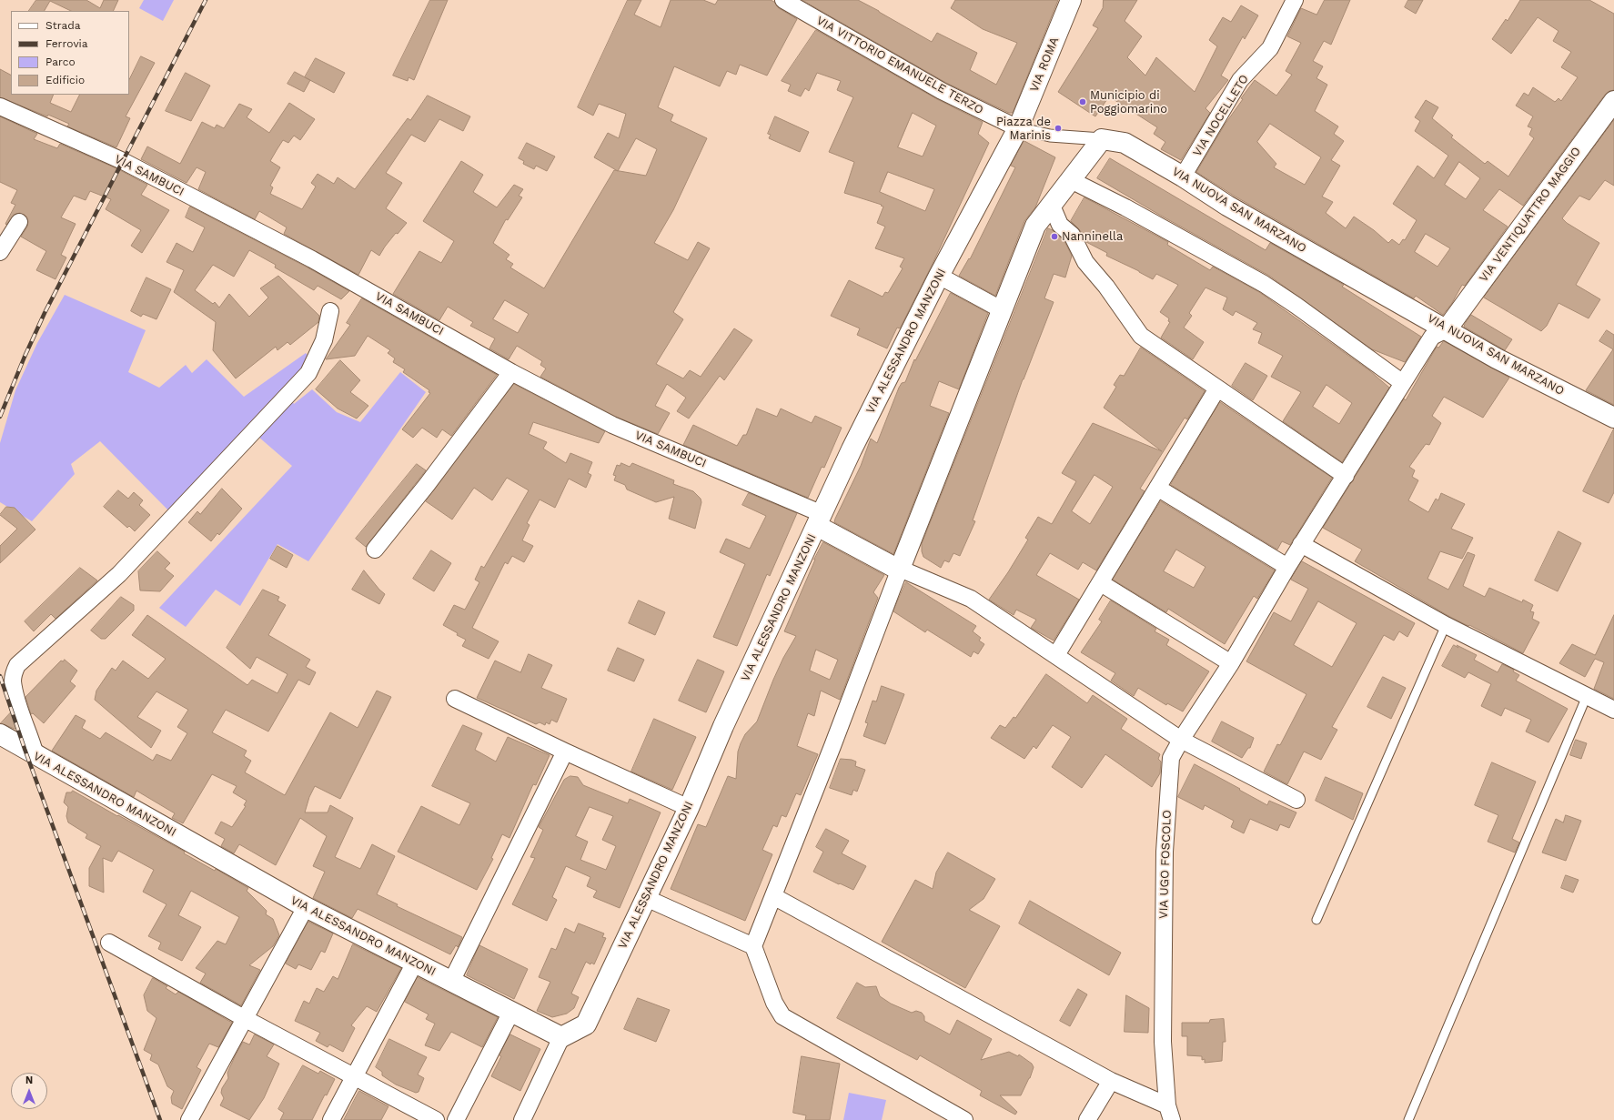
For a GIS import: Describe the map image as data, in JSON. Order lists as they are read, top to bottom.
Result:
{
  "streets": {
    "main road": [
      "VIA ROMA",
      "VIA NUOVA SAN MARZANO",
      "VIA VENTIQUATTRO MAGGIO",
      "VIA ALESSANDRO MANZONI"
    ],
    "street": [
      "VIA VITTORIO EMANUELE TERZO",
      "VIA NOCELLETO",
      "VIA SAMBUCI",
      "VIA UGO FOSCOLO"
    ]
  },
  "crossings": [
    ["VIA ROMA", "VIA VITTORIO EMANUELE TERZO"],
    ["VIA ROMA", "VIA ALESSANDRO MANZONI"],
    ["VIA VITTORIO EMANUELE TERZO", "VIA ALESSANDRO MANZONI"],
    ["VIA NOCELLETO", "VIA NUOVA SAN MARZANO"],
    ["VIA SAMBUCI", "VIA ALESSANDRO MANZONI"],
    ["VIA NUOVA SAN MARZANO", "VIA VENTIQUATTRO MAGGIO"],
    ["VIA NUOVA SAN MARZANO", "VIA UGO FOSCOLO"],
    ["VIA VENTIQUATTRO MAGGIO", "VIA UGO FOSCOLO"]
  ],
  "places": ["Municipio di Poggiomarino", "Piazza de Marinis", "Nanninella"],
  "legend": [
    "Strada",
    "Ferrovia",
    "Parco",
    "Edificio"
  ],
  "north": "top"
}
